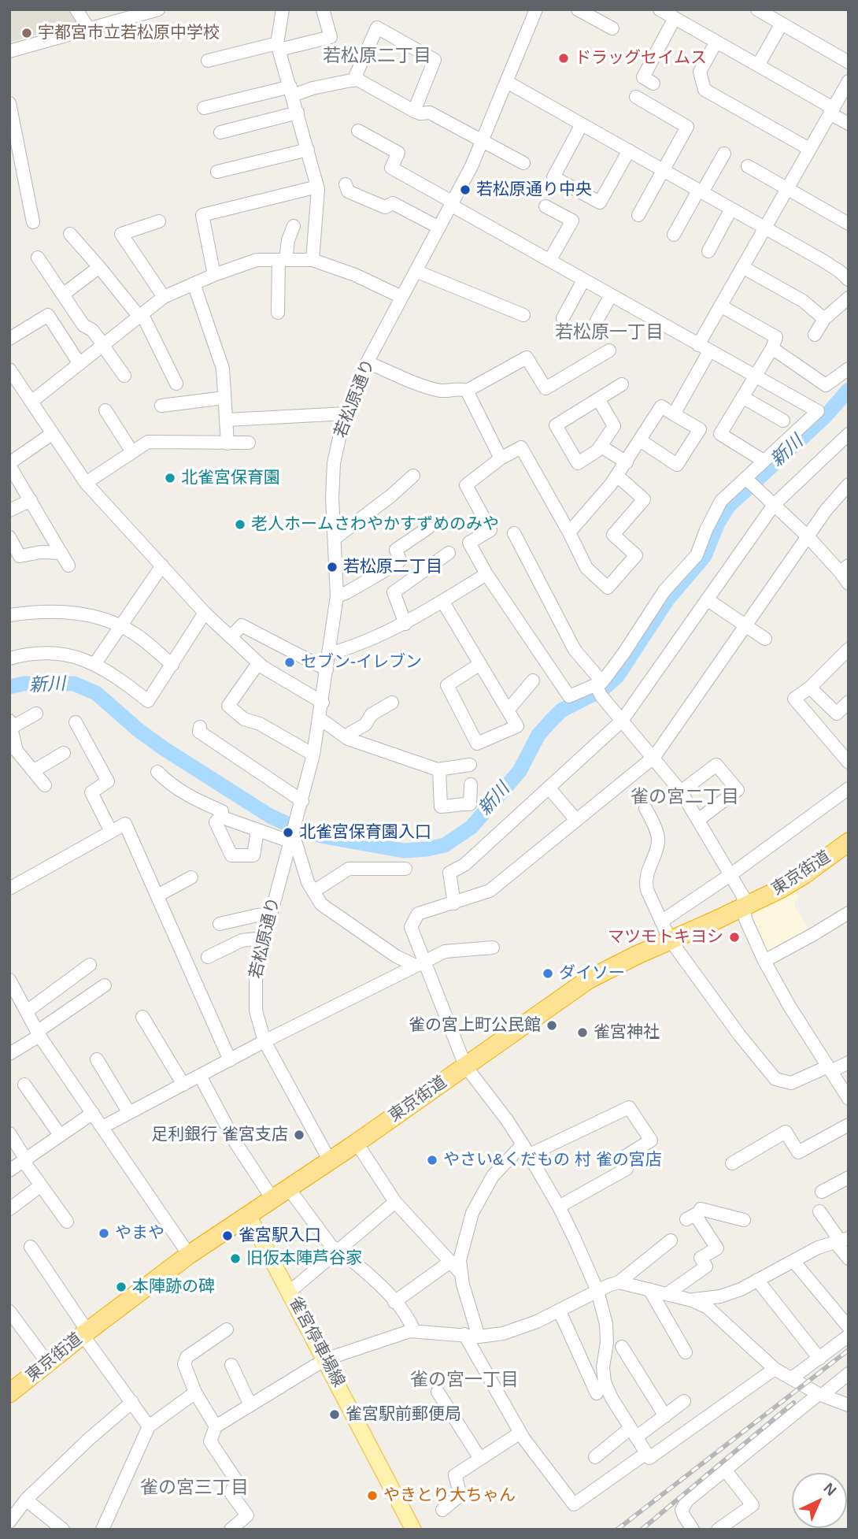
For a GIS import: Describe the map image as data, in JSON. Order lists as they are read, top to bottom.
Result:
{
  "streets": {
    "highway": ["東京街道"],
    "main road": ["雀宮停車場線"],
    "street": ["若松原通り"]
  },
  "crossings": [
    ["若松原通り", "東京街道"],
    ["東京街道", "雀宮停車場線"]
  ],
  "districts": [
    "若松原二丁目",
    "若松原一丁目",
    "雀の宮二丁目",
    "雀の宮一丁目",
    "雀の宮三丁目"
  ],
  "water": ["新川"],
  "places": [
    "宇都宮市立若松原中学校",
    "ドラッグセイムス",
    "若松原通り中央",
    "北雀宮保育園",
    "老人ホームさわやかすずめのみや",
    "若松原二丁目",
    "セブン-イレブン",
    "北雀宮保育園入口",
    "マツモトキヨシ",
    "ダイソー",
    "雀の宮上町公民館",
    "雀宮神社",
    "足利銀行 雀宮支店",
    "やさい&くだもの 村 雀の宮店",
    "やまや",
    "雀宮駅入口",
    "旧仮本陣芦谷家",
    "本陣跡の碑",
    "雀宮駅前郵便局",
    "やきとり大ちゃん"
  ],
  "north": "top right"
}
